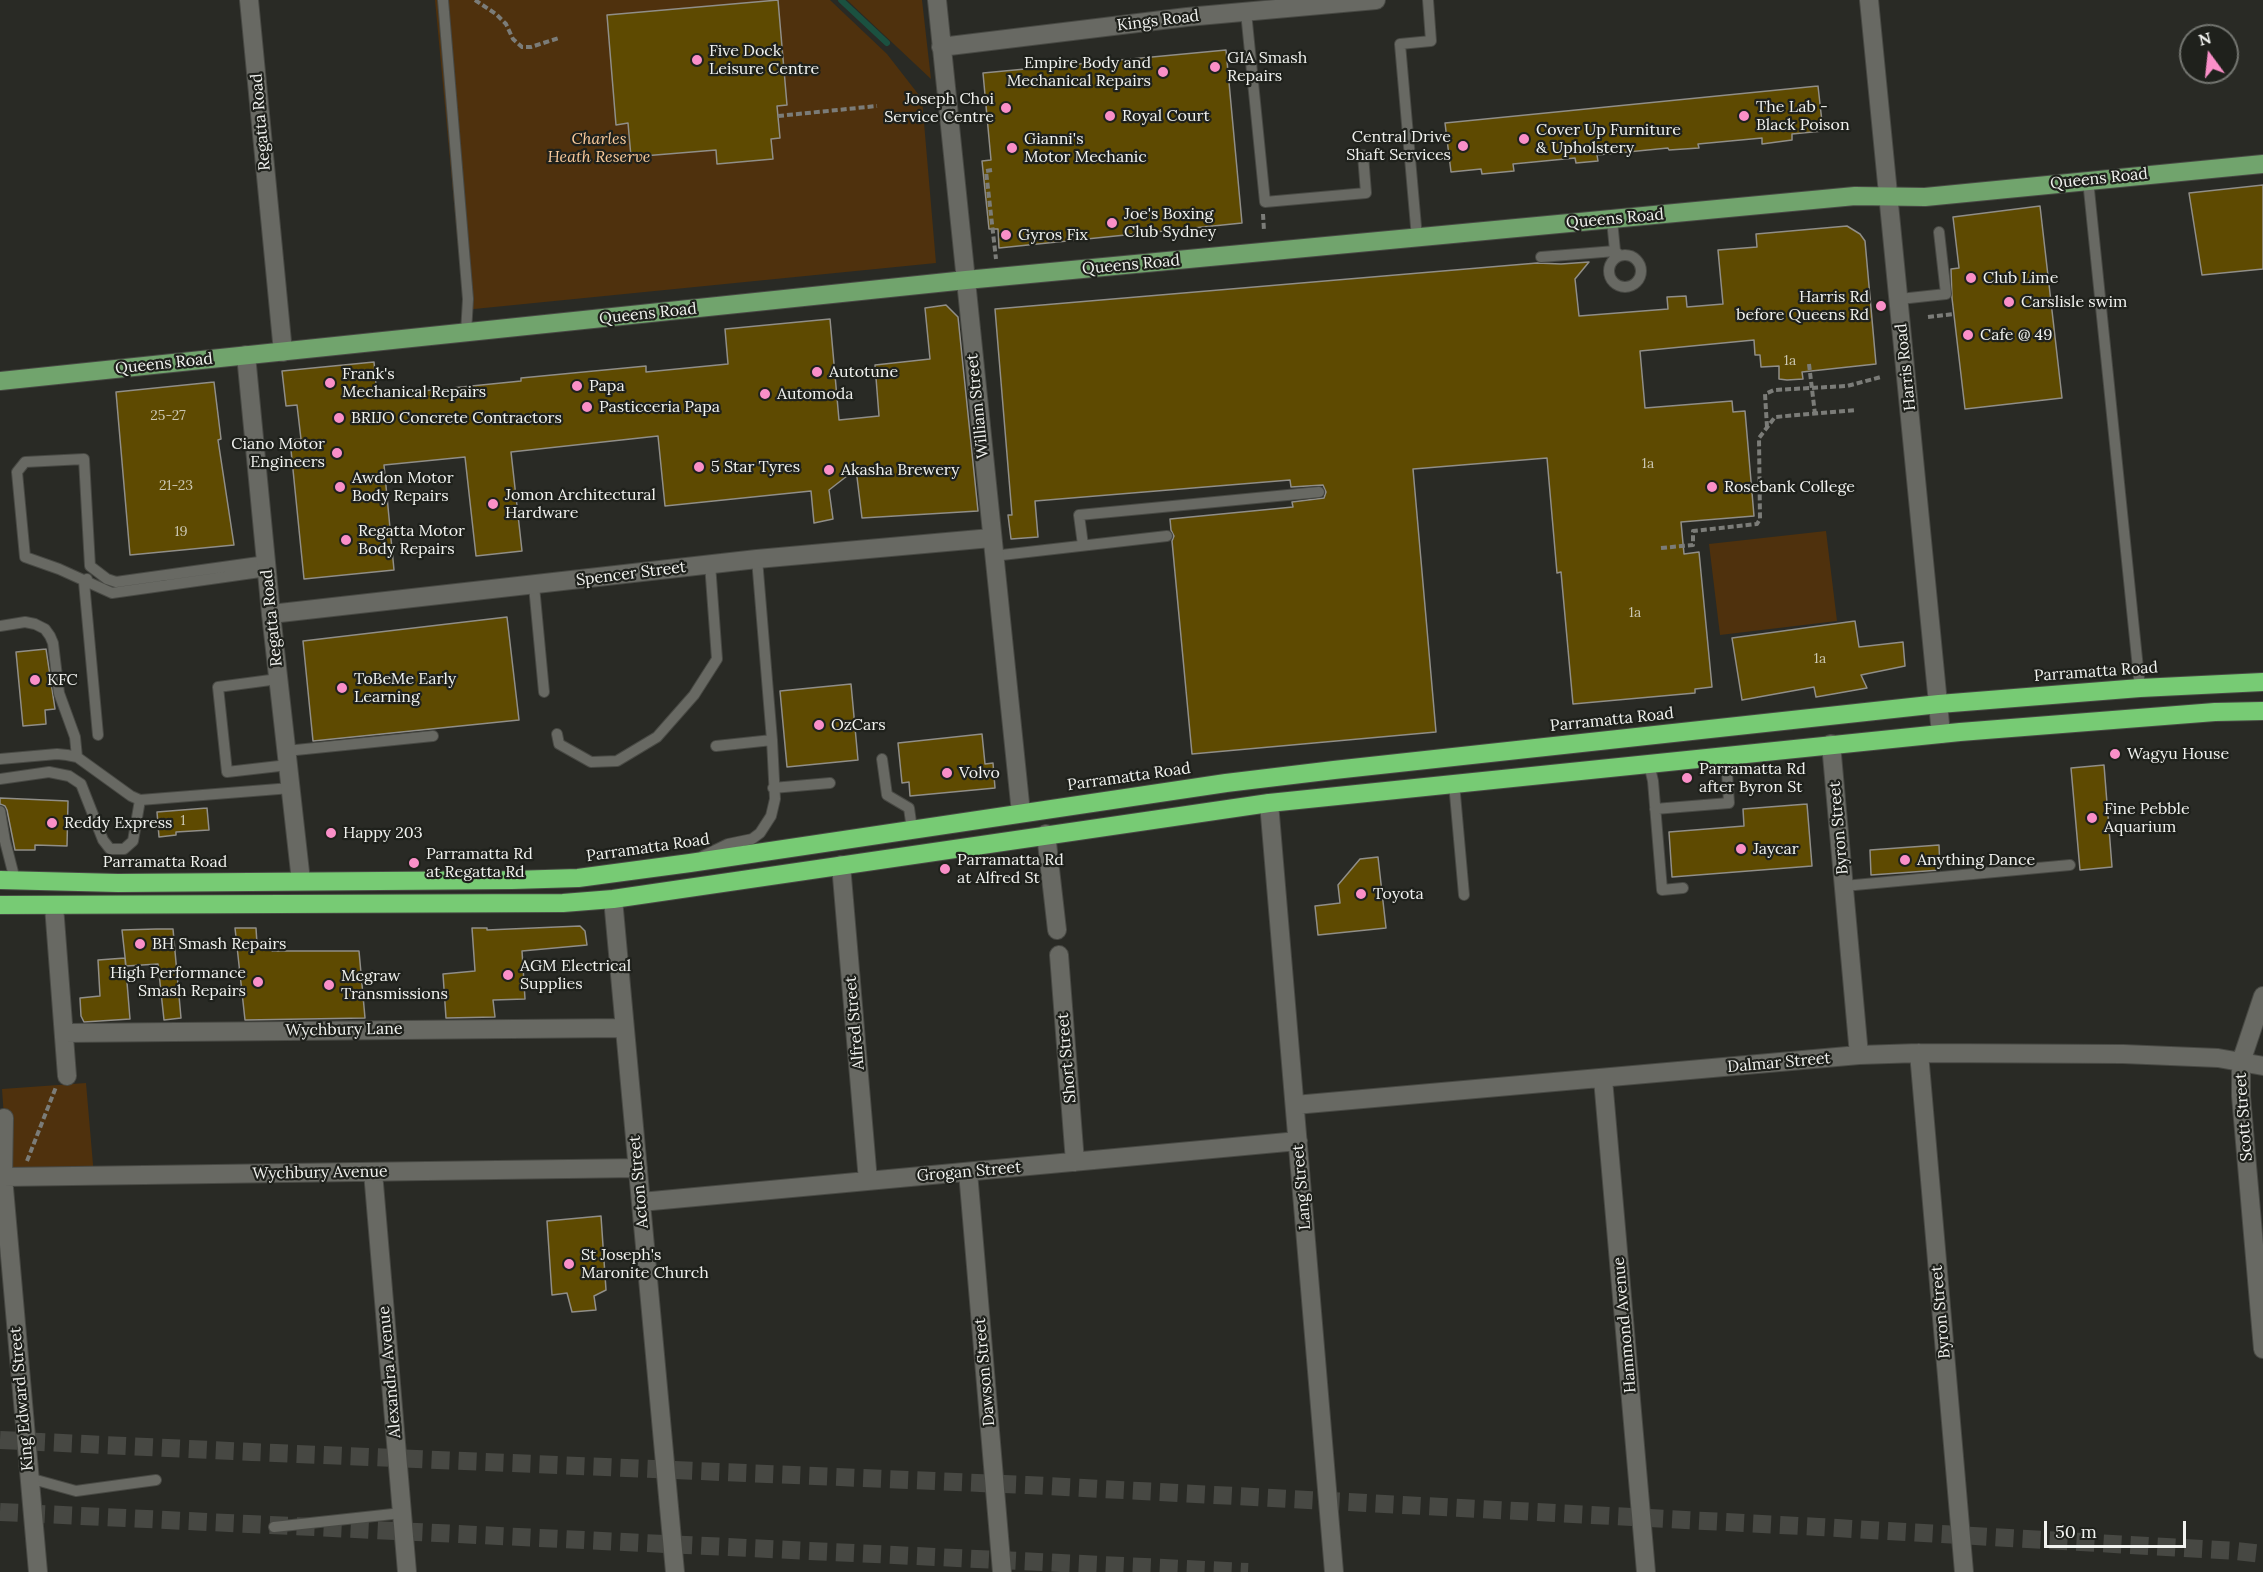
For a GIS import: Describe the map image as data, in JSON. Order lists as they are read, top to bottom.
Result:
{
  "streets": {
    "highway": ["Parramatta Road"],
    "main road": ["Queens Road"],
    "street": [
      "Kings Road",
      "Regatta Road",
      "Harris Road",
      "William Street",
      "Spencer Street",
      "Byron Street",
      "Alfred Street",
      "Wychbury Lane",
      "Short Street",
      "Dalmar Street",
      "Scott Street",
      "Grogan Street",
      "Wychbury Avenue",
      "Acton Street",
      "Lang Street",
      "Hammond Avenue",
      "Alexandra Avenue",
      "Dawson Street",
      "King Edward Street"
    ]
  },
  "crossings": [
    ["Kings Road", "William Street"],
    ["Regatta Road", "Queens Road"],
    ["Regatta Road", "Spencer Street"],
    ["Regatta Road", "Parramatta Road"],
    ["Queens Road", "Harris Road"],
    ["Queens Road", "William Street"],
    ["Harris Road", "Parramatta Road"],
    ["William Street", "Spencer Street"],
    ["William Street", "Parramatta Road"],
    ["Byron Street", "Dalmar Street"],
    ["Alfred Street", "Grogan Street"],
    ["Wychbury Lane", "Acton Street"],
    ["Short Street", "Grogan Street"],
    ["Dalmar Street", "Scott Street"],
    ["Dalmar Street", "Lang Street"],
    ["Dalmar Street", "Hammond Avenue"],
    ["Grogan Street", "Acton Street"],
    ["Grogan Street", "Lang Street"],
    ["Grogan Street", "Dawson Street"],
    ["Wychbury Avenue", "Acton Street"],
    ["Wychbury Avenue", "Alexandra Avenue"],
    ["Wychbury Avenue", "King Edward Street"]
  ],
  "parks": ["Charles Heath Reserve"],
  "places": [
    "Five Dock Leisure Centre",
    "GIA Smash Repairs",
    "Empire Body and Mechanical Repairs",
    "Joseph Choi Service Centre",
    "Royal Court",
    "The Lab - Black Poison",
    "Cover Up Furniture & Upholstery",
    "Central Drive Shaft Services",
    "Gianni's Motor Mechanic",
    "Joe's Boxing Club Sydney",
    "Gyros Fix",
    "Club Lime",
    "Carslisle swim",
    "Harris Rd before Queens Rd",
    "Cafe @ 49",
    "Autotune",
    "Frank's Mechanical Repairs",
    "Papa",
    "Automoda",
    "Pasticceria Papa",
    "BRIJO Concrete Contractors",
    "Ciano Motor Engineers",
    "5 Star Tyres",
    "Akasha Brewery",
    "Awdon Motor Body Repairs",
    "Rosebank College",
    "Jomon Architectural Hardware",
    "Regatta Motor Body Repairs",
    "KFC",
    "ToBeMe Early Learning",
    "OzCars",
    "Wagyu House",
    "Volvo",
    "Parramatta Rd after Byron St",
    "Fine Pebble Aquarium",
    "Reddy Express",
    "Happy 203",
    "Jaycar",
    "Anything Dance",
    "Parramatta Rd at Regatta Rd",
    "Parramatta Rd at Alfred St",
    "Toyota",
    "BH Smash Repairs",
    "AGM Electrical Supplies",
    "High Performance Smash Repairs",
    "Mcgraw Transmissions",
    "St Joseph's Maronite Church"
  ],
  "house_numbers": [
    "1a",
    "25-27",
    "1a",
    "21-23",
    "19",
    "1a",
    "1a",
    "1"
  ],
  "scale_bar": "50 m",
  "north": "top"
}
